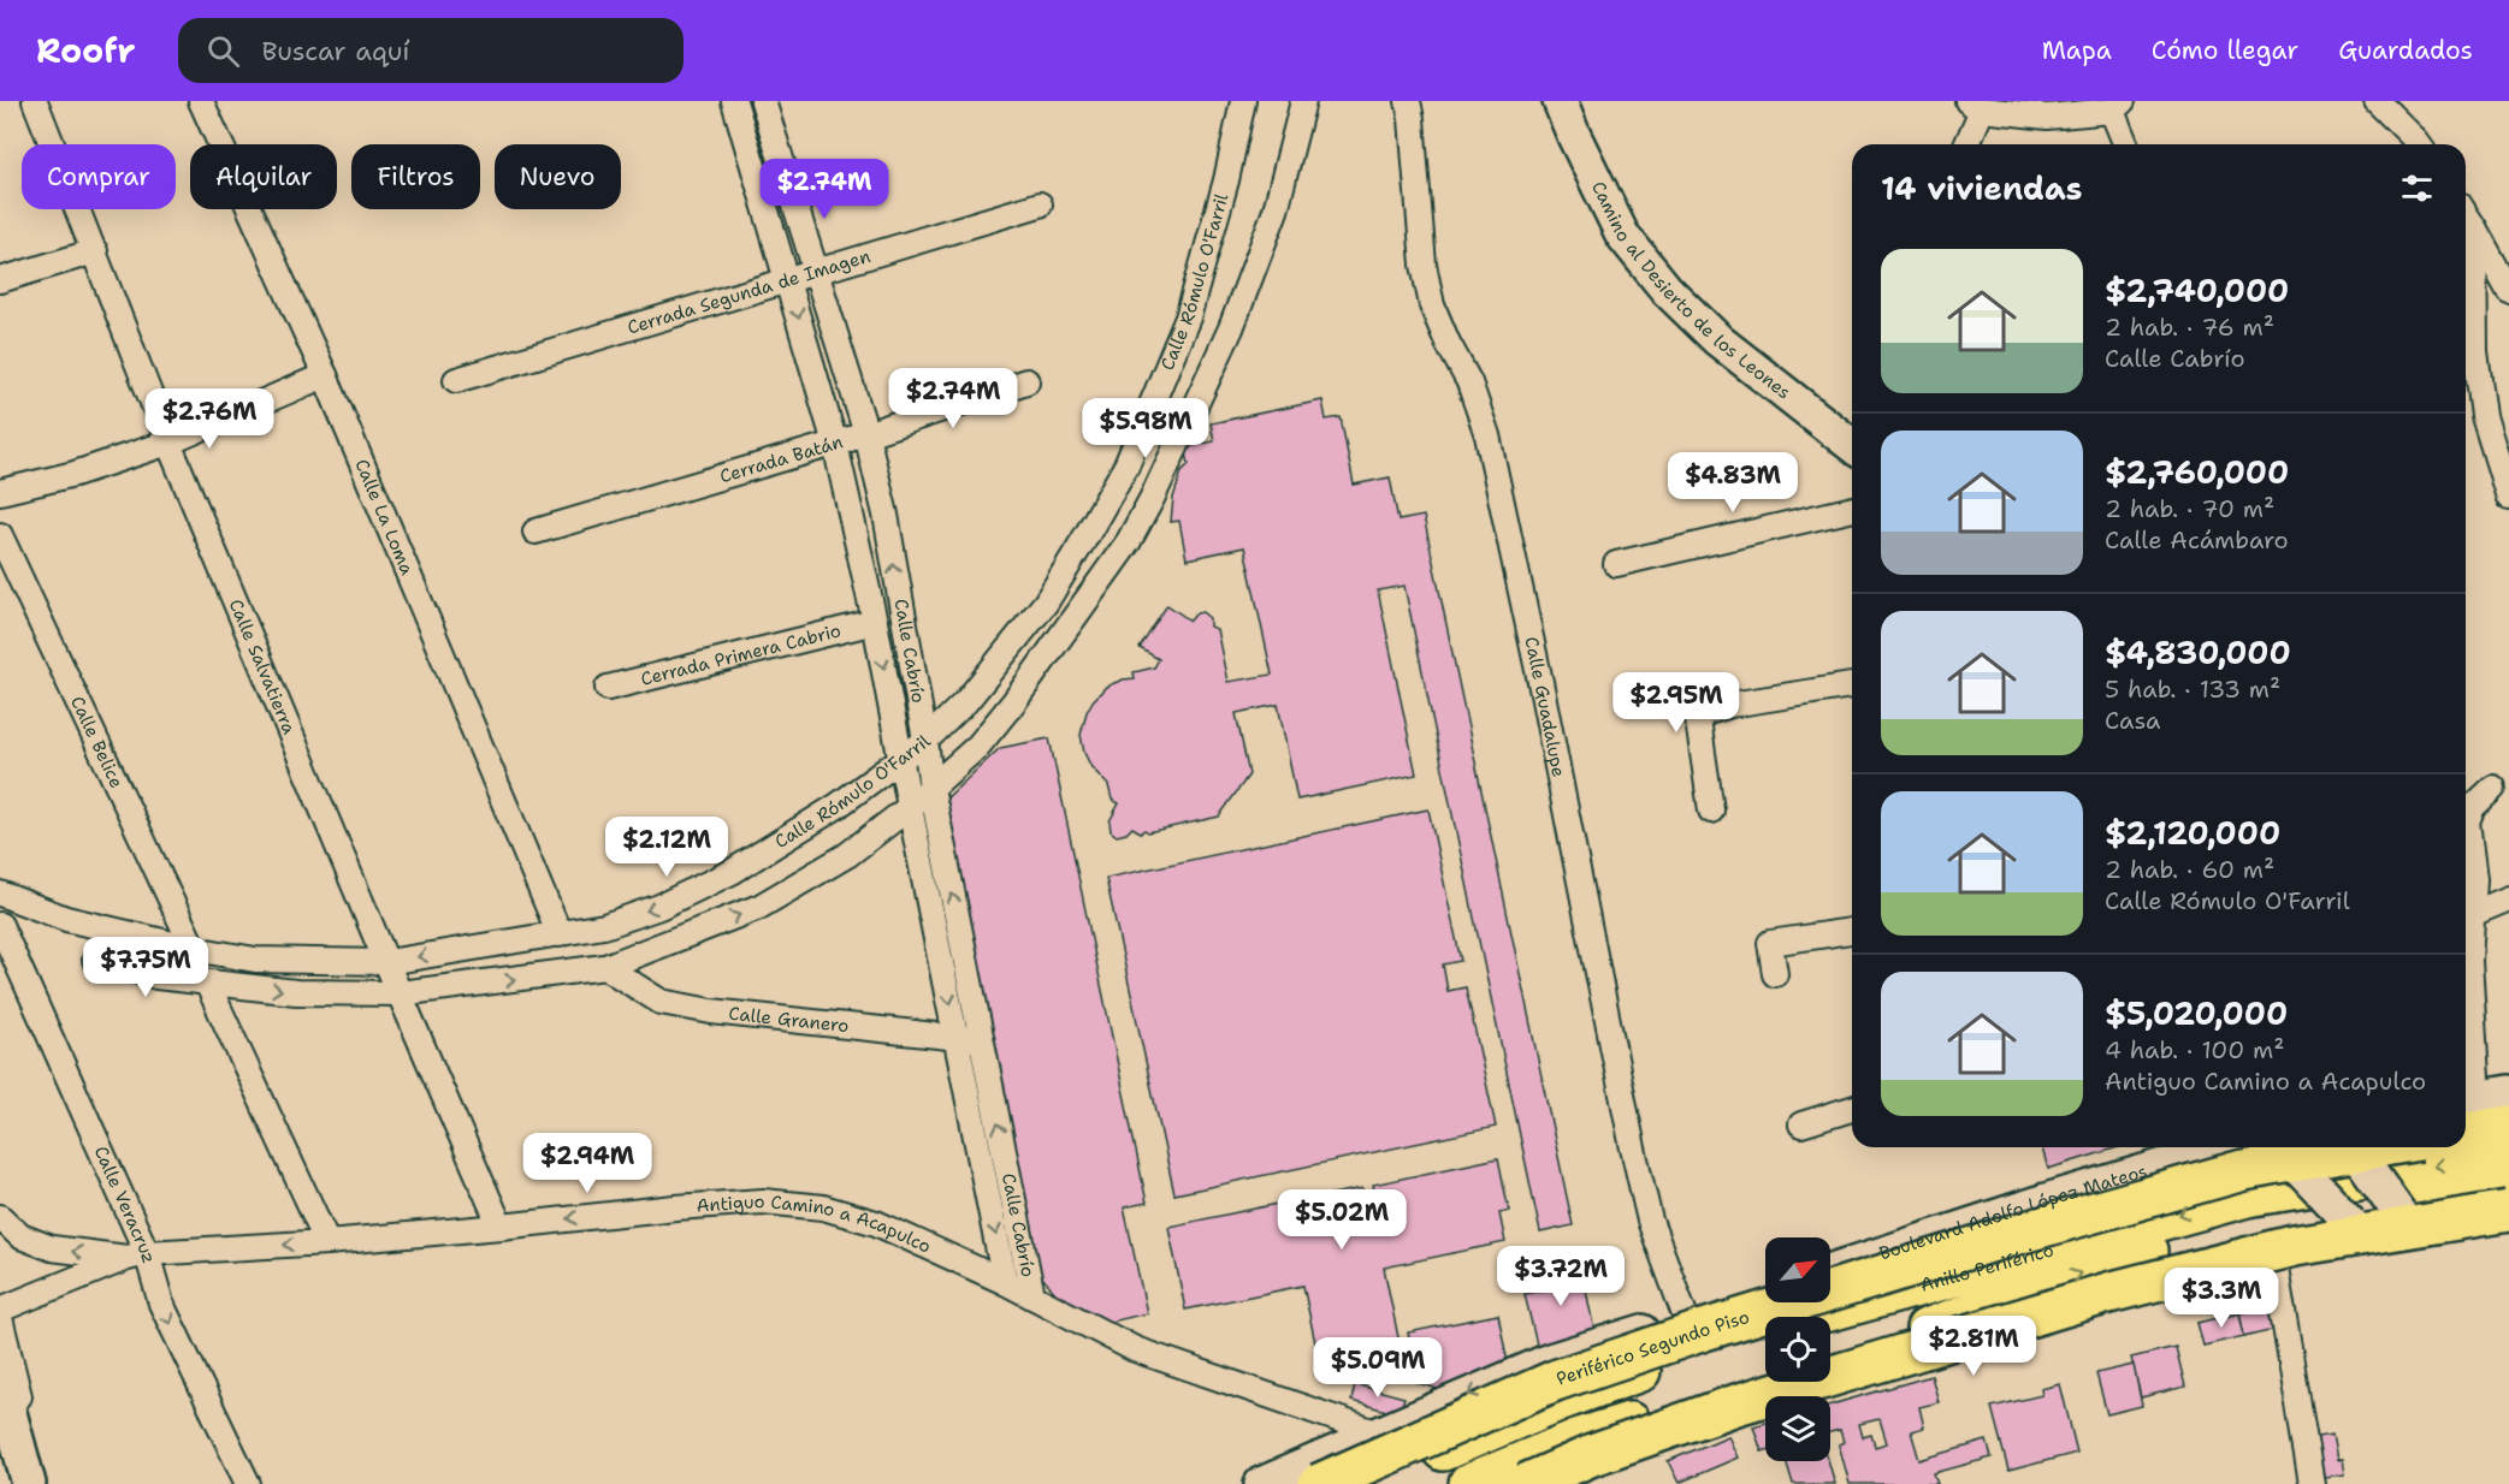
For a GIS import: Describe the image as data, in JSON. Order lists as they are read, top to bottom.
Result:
{
  "streets": {
    "highway": ["Anillo Periférico", "Periférico Segundo Piso"],
    "main road": ["Camino al Desierto de los Leones", "Boulevard Adolfo López Mateos"],
    "street": [
      "Calle Rómulo O'Farril",
      "Cerrada Segunda de Imagen",
      "Cerrada Batán",
      "Calle La Loma",
      "Calle Cabrío",
      "Cerrada Primera Cabrio",
      "Calle Salvatierra",
      "Calle Guadalupe",
      "Calle Belice",
      "Calle Granero",
      "Calle Veracruz",
      "Antiguo Camino a Acapulco"
    ]
  },
  "crossings": [
    ["Calle Rómulo O'Farril", "Calle La Loma"],
    ["Calle Rómulo O'Farril", "Calle Cabrío"],
    ["Calle Rómulo O'Farril", "Calle Salvatierra"],
    ["Calle Rómulo O'Farril", "Calle Belice"],
    ["Cerrada Segunda de Imagen", "Calle Cabrío"],
    ["Cerrada Batán", "Calle Cabrío"],
    ["Calle Cabrío", "Cerrada Primera Cabrio"],
    ["Calle Cabrío", "Calle Granero"],
    ["Calle Cabrío", "Antiguo Camino a Acapulco"],
    ["Calle Salvatierra", "Antiguo Camino a Acapulco"],
    ["Calle Guadalupe", "Anillo Periférico"],
    ["Calle Veracruz", "Antiguo Camino a Acapulco"]
  ],
  "one_way": ["Antiguo Camino a Acapulco"],
  "north": "top right",
  "page": {
    "header": "Roofr",
    "search": "Buscar aquí",
    "nav": ["Mapa", "Cómo llegar", "Guardados"],
    "chip": [
      "Comprar",
      "Alquilar",
      "Filtros",
      "Nuevo"
    ],
    "heading": "14 viviendas",
    "price": [
      "$2.74M",
      "$2.74M",
      "$2.76M",
      "$5.98M",
      "$4.83M",
      "$2.95M",
      "$2.12M",
      "$7.75M",
      "$2.94M",
      "$5.02M",
      "$3.72M",
      "$3.3M",
      "$2.81M",
      "$5.09M"
    ],
    "list": [
      {
        "name": "$2,740,000",
        "note": "2 hab. · 76 m² · Calle Cabrío"
      },
      {
        "name": "$2,760,000",
        "note": "2 hab. · 70 m² · Calle Acámbaro"
      },
      {
        "name": "$4,830,000",
        "note": "5 hab. · 133 m² · Casa"
      },
      {
        "name": "$2,120,000",
        "note": "2 hab. · 60 m² · Calle Rómulo O'Farril"
      },
      {
        "name": "$5,020,000",
        "note": "4 hab. · 100 m² · Antiguo Camino a Acapulco"
      }
    ]
  }
}
